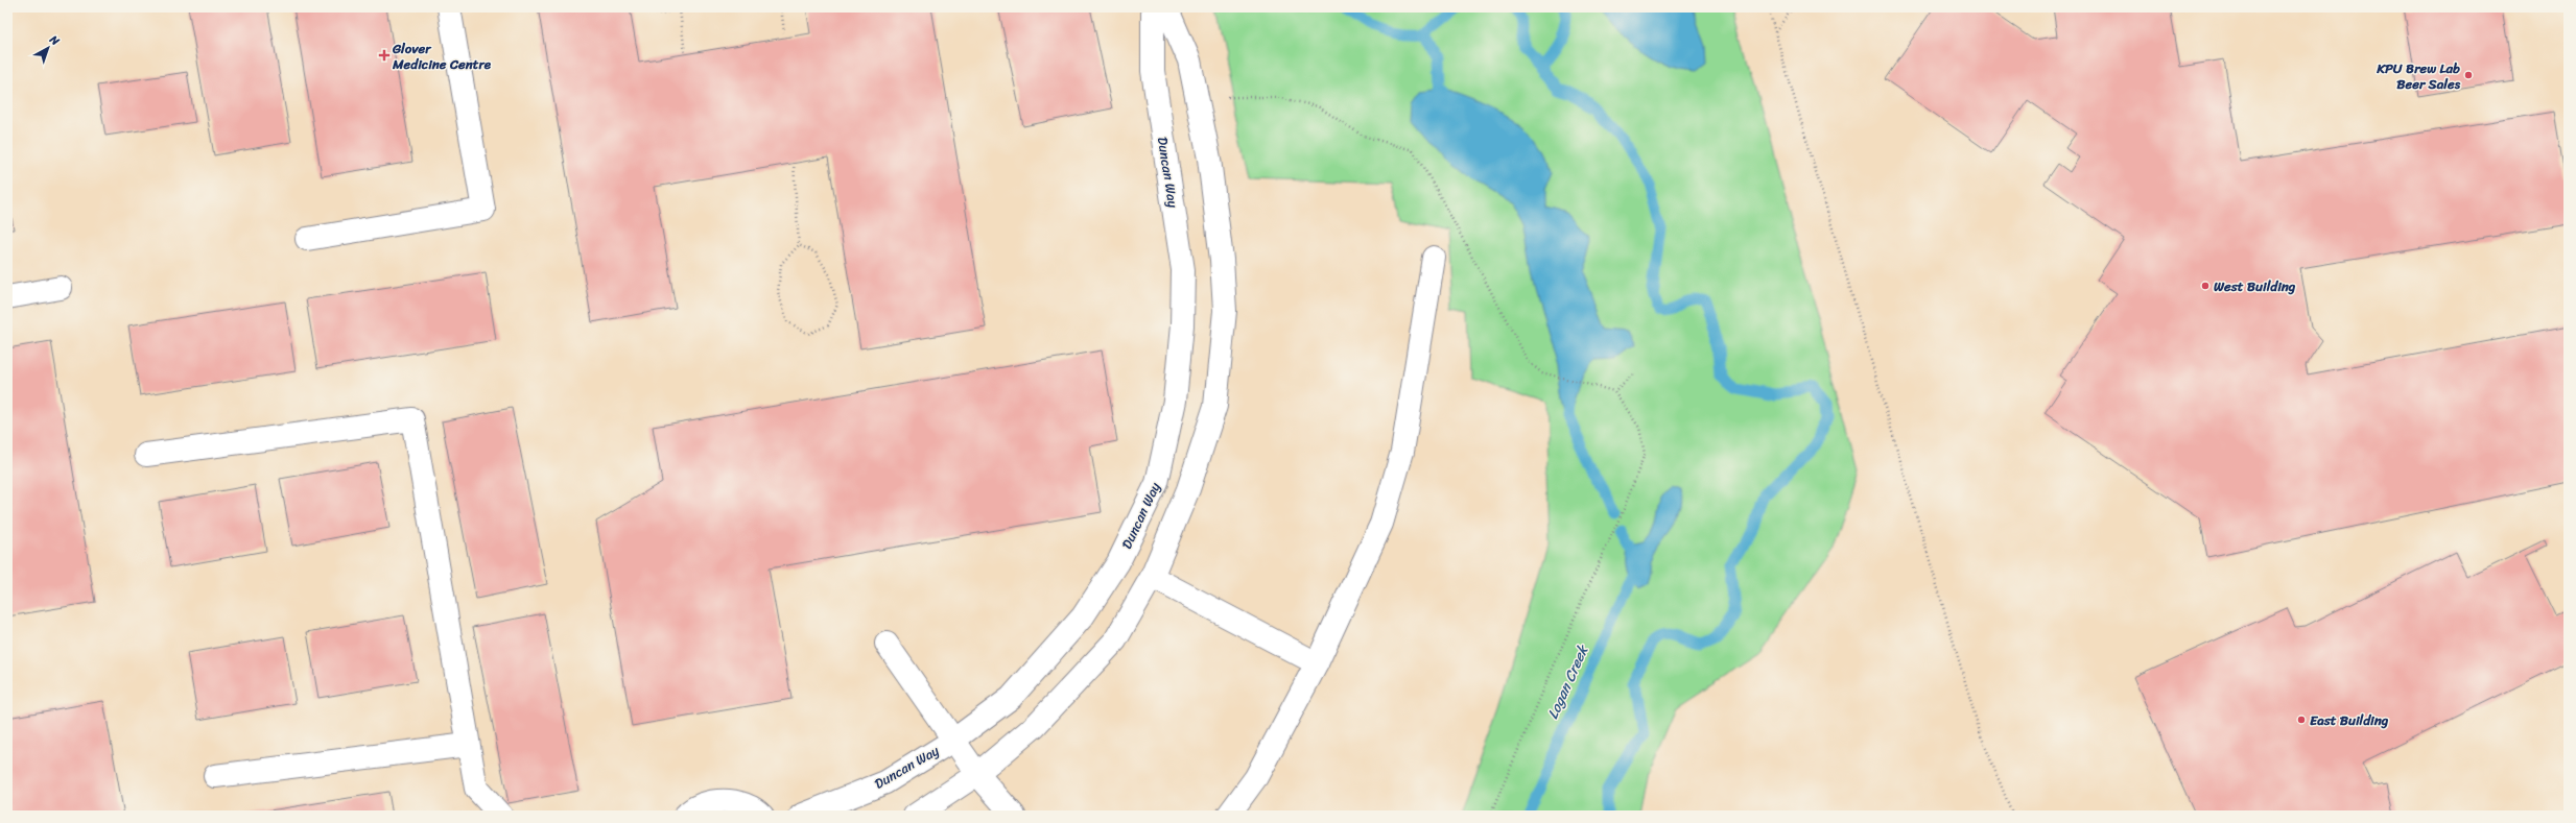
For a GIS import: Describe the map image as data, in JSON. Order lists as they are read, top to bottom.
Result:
{
  "streets": {
    "street": ["Duncan Way"]
  },
  "water": ["Logan Creek"],
  "places": {
    "health": ["Glover Medicine Centre"],
    "other": ["KPU Brew Lab Beer Sales", "West Building", "East Building"]
  },
  "north": "top right"
}
